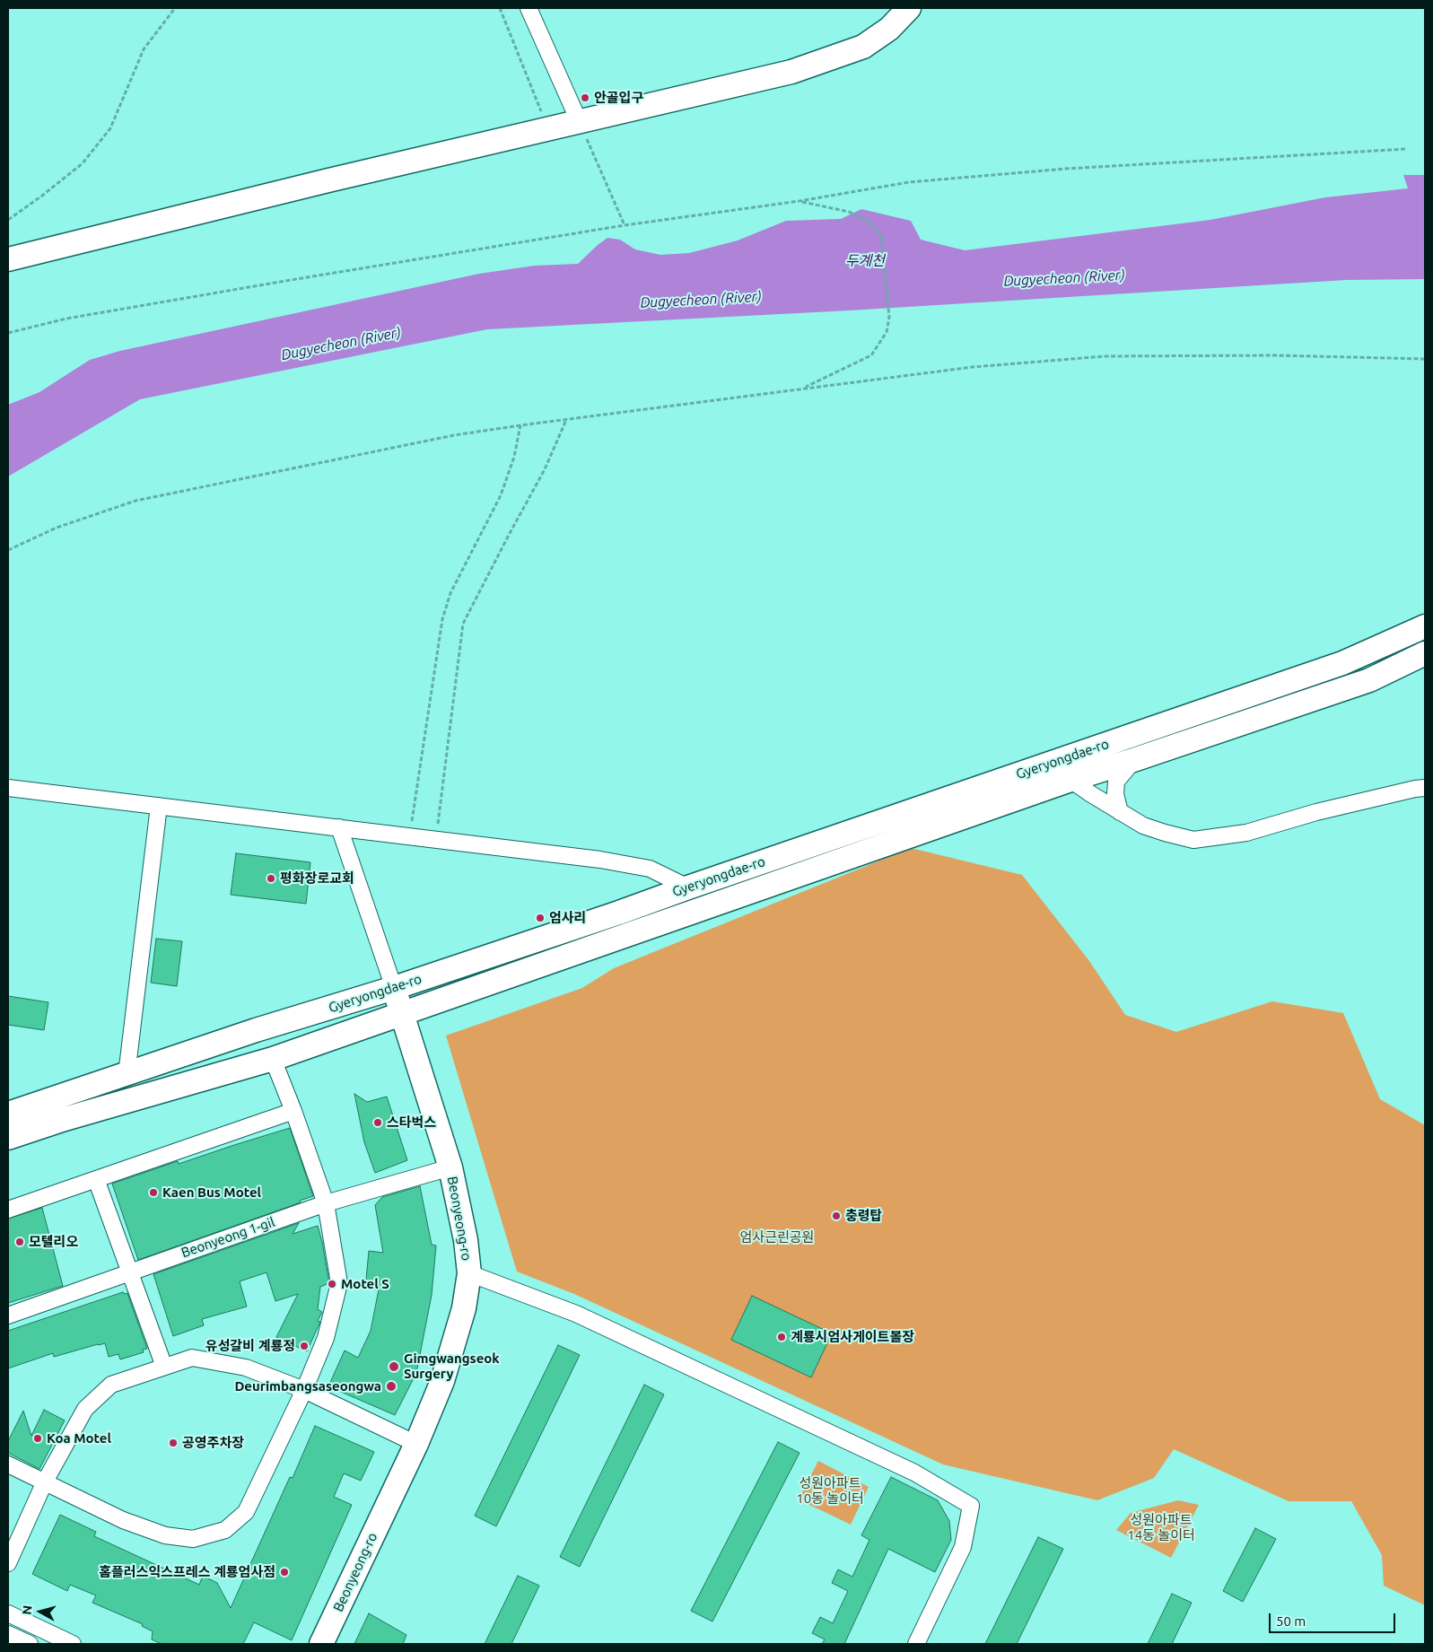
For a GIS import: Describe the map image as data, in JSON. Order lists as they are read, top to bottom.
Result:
{
  "streets": {
    "main road": ["Gyeryongdae-ro", "Beonyeong-ro"],
    "street": ["Beonyeong 1-gil"]
  },
  "crossings": [
    ["Gyeryongdae-ro", "Beonyeong-ro"],
    ["Beonyeong-ro", "Beonyeong 1-gil"]
  ],
  "water": ["두계천", "Dugyecheon (River)"],
  "parks": ["엄사근린공원", "성원아파트 10동 놀이터", "성원아파트 14동 놀이터"],
  "places": [
    "안골입구",
    "평화장로교회",
    "엄사리",
    "스타벅스",
    "Kaen Bus Motel",
    "충령탑",
    "모텔리오",
    "Motel S",
    "계룡시엄사게이트볼장",
    "유성갈비 계룡정",
    "Gimgwangseok Surgery",
    "Deurimbangsaseongwa",
    "Koa Motel",
    "공영주차장",
    "홈플러스익스프레스 계룡엄사점"
  ],
  "scale_bar": "50 m",
  "north": "left"
}
